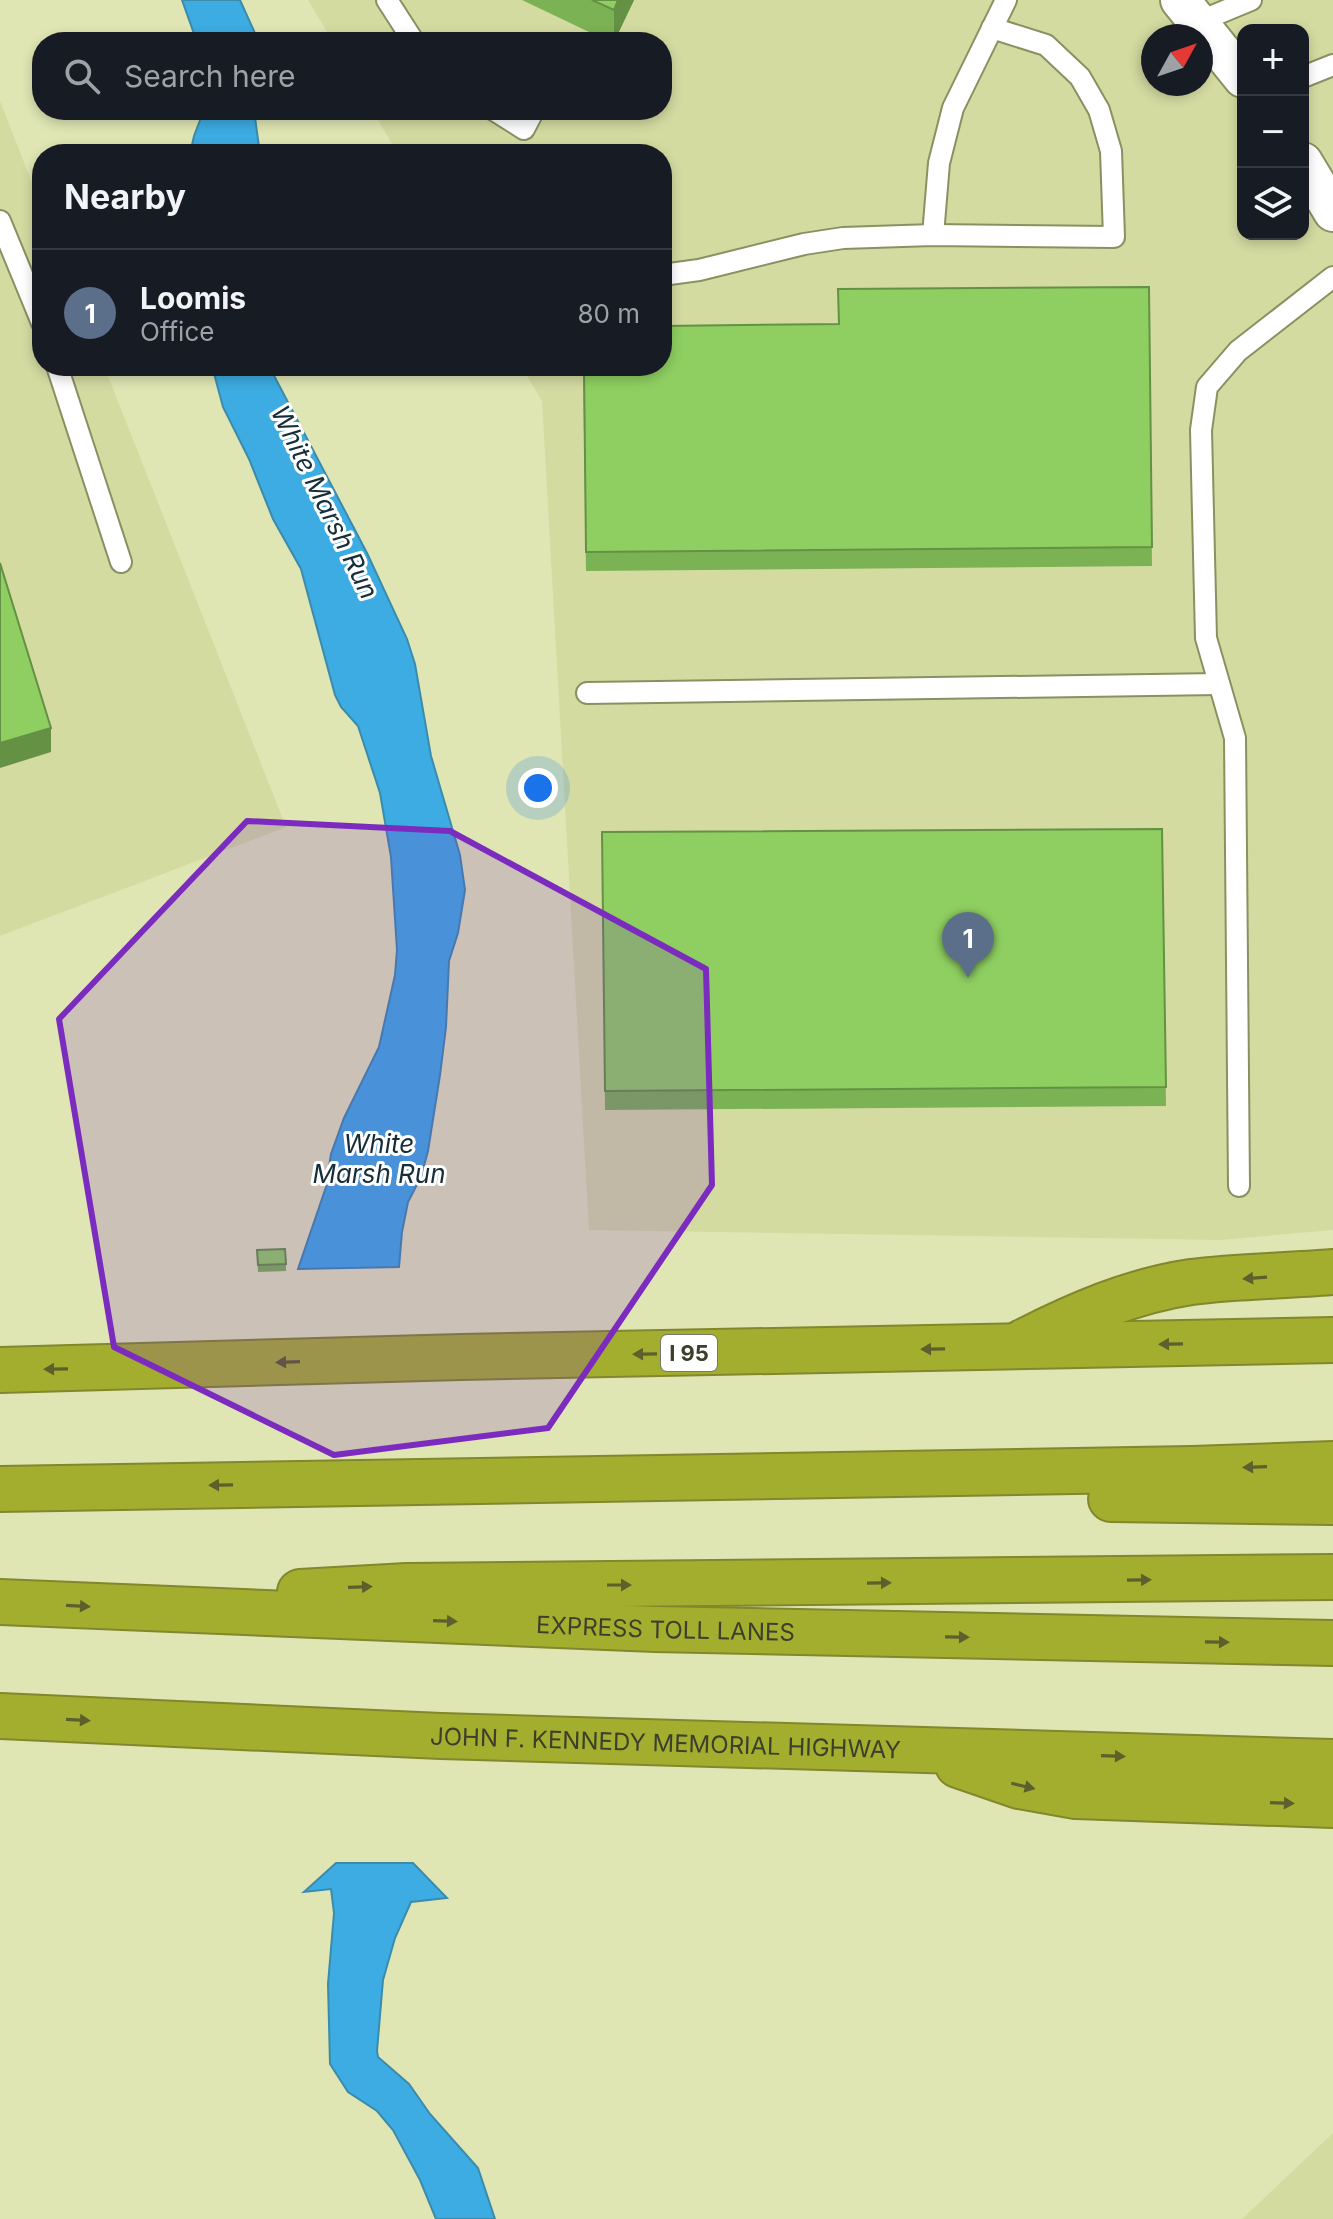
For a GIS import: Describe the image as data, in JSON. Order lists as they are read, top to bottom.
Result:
{
  "streets": {
    "highway": ["I 95", "EXPRESS TOLL LANES", "JOHN F. KENNEDY MEMORIAL HIGHWAY"]
  },
  "water": ["White Marsh Run"],
  "north": "top right",
  "page": {
    "map_buttons": ["+", "−"],
    "search": "Search here",
    "heading": "Nearby",
    "list": [
      {
        "mark": "1",
        "name": "Loomis",
        "note": "Office",
        "value": "80 m"
      }
    ],
    "pins": "1"
  }
}
